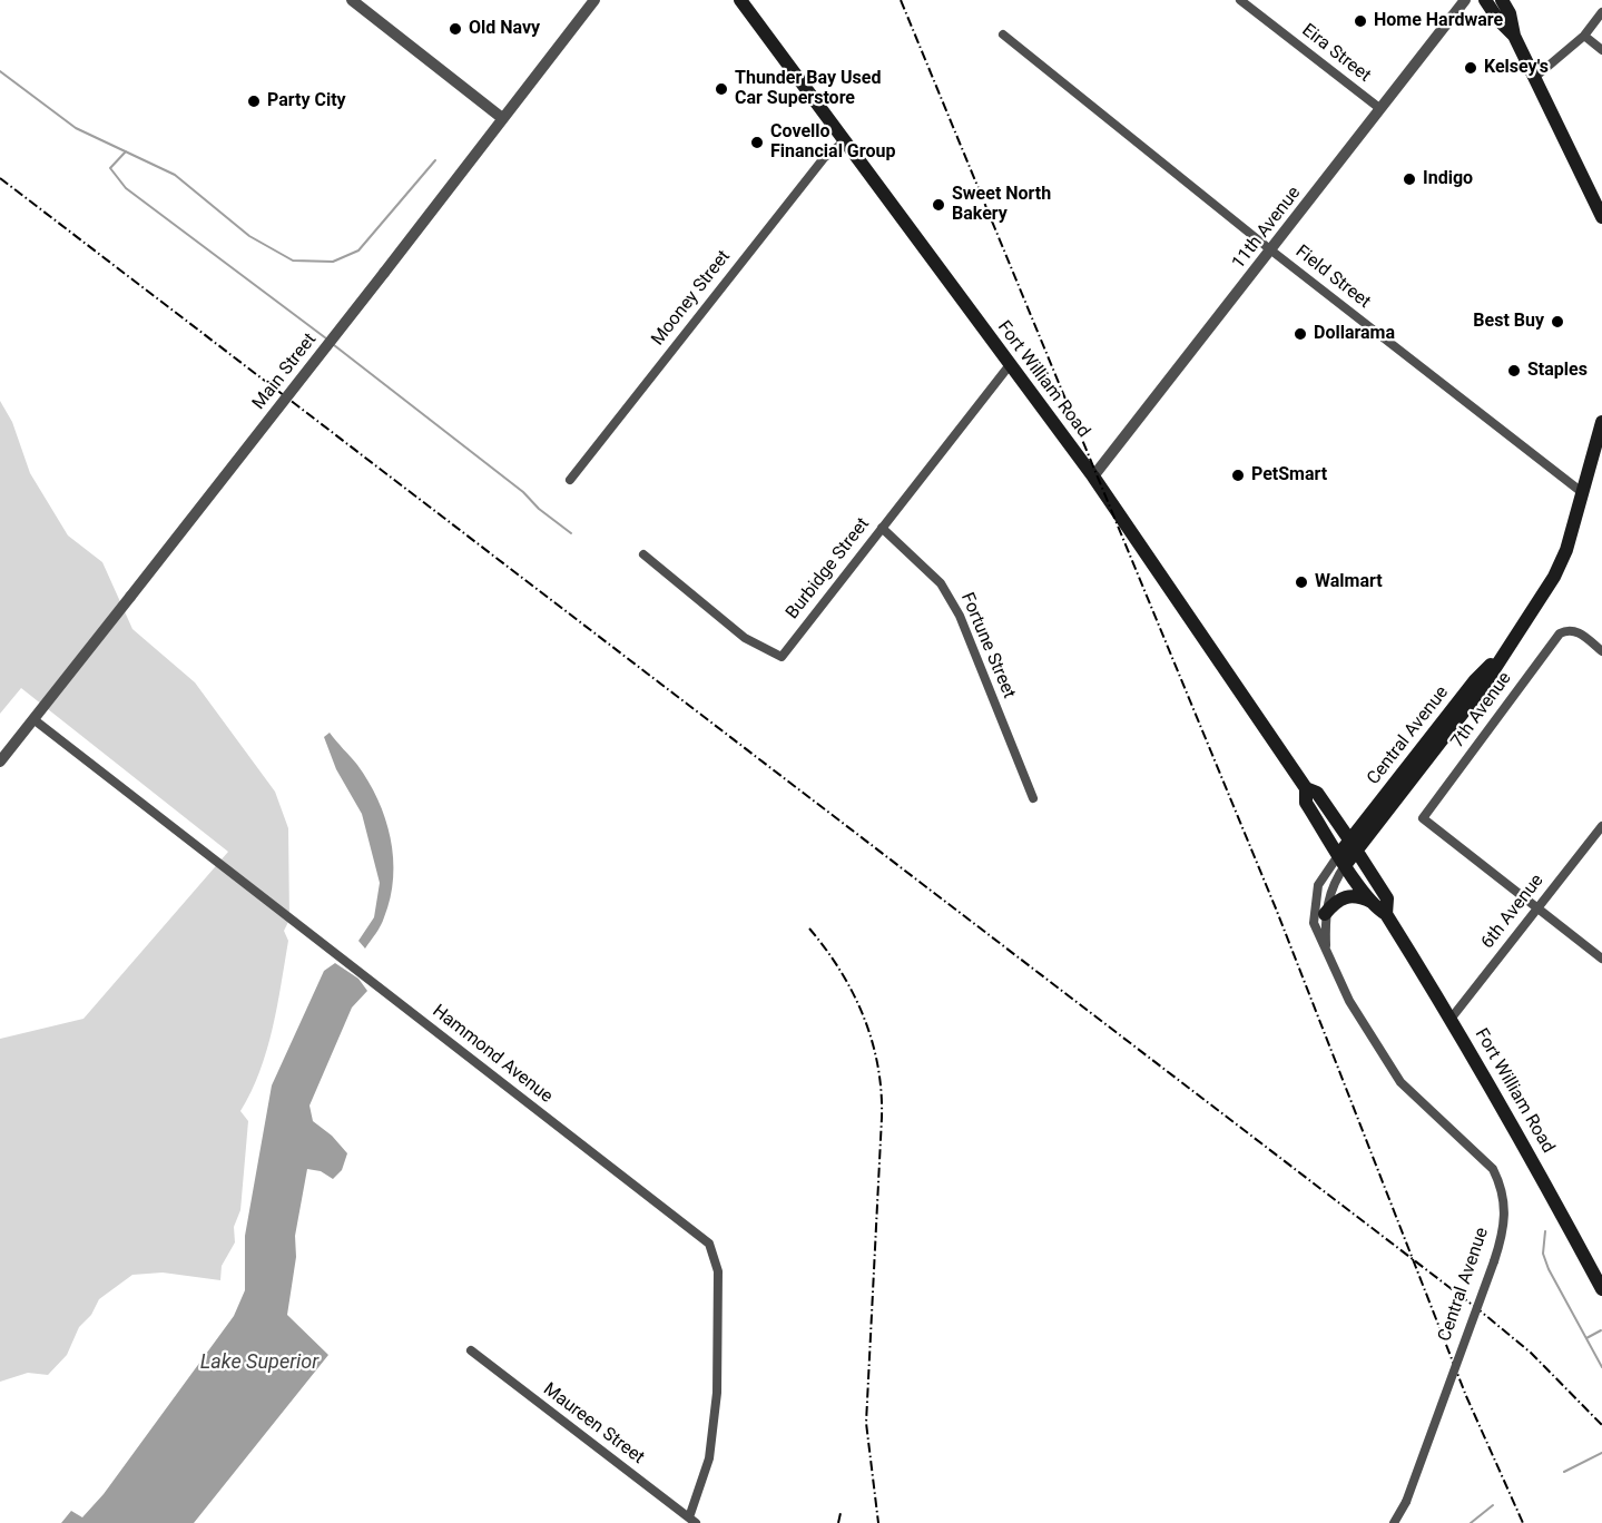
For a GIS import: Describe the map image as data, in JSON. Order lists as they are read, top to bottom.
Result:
{
  "streets": {
    "main road": ["Fort William Road", "Central Avenue"],
    "street": [
      "Eira Street",
      "11th Avenue",
      "Field Street",
      "Mooney Street",
      "Main Street",
      "Burbidge Street",
      "Fortune Street",
      "7th Avenue",
      "6th Avenue",
      "Hammond Avenue",
      "Maureen Street"
    ]
  },
  "crossings": [
    ["Eira Street", "11th Avenue"],
    ["11th Avenue", "Field Street"],
    ["11th Avenue", "Fort William Road"],
    ["Field Street", "Central Avenue"],
    ["Mooney Street", "Fort William Road"],
    ["Main Street", "Hammond Avenue"],
    ["Fort William Road", "Burbidge Street"],
    ["Fort William Road", "Central Avenue"],
    ["Fort William Road", "6th Avenue"],
    ["Burbidge Street", "Fortune Street"],
    ["7th Avenue", "6th Avenue"],
    ["Hammond Avenue", "Maureen Street"]
  ],
  "water": ["Lake Superior"],
  "places": [
    "Home Hardware",
    "Old Navy",
    "Kelsey's",
    "Thunder Bay Used Car Superstore",
    "Party City",
    "Covello Financial Group",
    "Indigo",
    "Sweet North Bakery",
    "Best Buy",
    "Dollarama",
    "Staples",
    "PetSmart",
    "Walmart"
  ]
}
